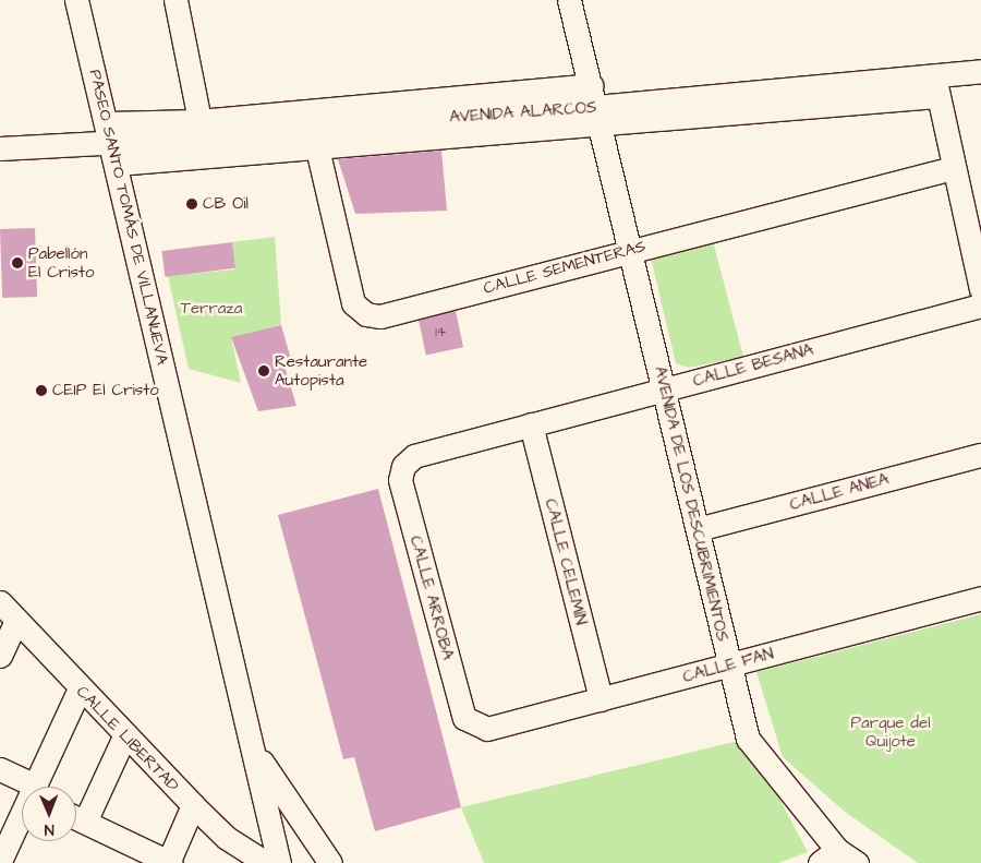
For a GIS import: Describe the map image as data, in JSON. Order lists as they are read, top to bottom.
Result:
{
  "streets": {
    "street": [
      "AVENIDA ALARCOS",
      "PASEO SANTO TOMÁS DE VILLANUEVA",
      "CALLE SEMENTERAS",
      "CALLE BESANA",
      "CALLE ANEA",
      "AVENIDA DE LOS DESCUBRIMIENTOS",
      "CALLE CELEMÍN",
      "CALLE ARROBA",
      "CALLE FAN",
      "CALLE LIBERTAD"
    ]
  },
  "crossings": [
    ["AVENIDA ALARCOS", "PASEO SANTO TOMÁS DE VILLANUEVA"],
    ["AVENIDA ALARCOS", "CALLE SEMENTERAS"],
    ["AVENIDA ALARCOS", "AVENIDA DE LOS DESCUBRIMIENTOS"],
    ["CALLE SEMENTERAS", "AVENIDA DE LOS DESCUBRIMIENTOS"],
    ["CALLE BESANA", "AVENIDA DE LOS DESCUBRIMIENTOS"],
    ["CALLE BESANA", "CALLE CELEMÍN"],
    ["CALLE BESANA", "CALLE ARROBA"],
    ["CALLE ANEA", "AVENIDA DE LOS DESCUBRIMIENTOS"],
    ["AVENIDA DE LOS DESCUBRIMIENTOS", "CALLE FAN"],
    ["CALLE CELEMÍN", "CALLE FAN"],
    ["CALLE ARROBA", "CALLE FAN"]
  ],
  "parks": ["Terraza", "Parque del Quijote"],
  "places": [
    "CB Oil",
    "Pabellón El Cristo",
    "Restaurante Autopista",
    "CEIP El Cristo"
  ],
  "house_numbers": ["14"],
  "north": "bottom"
}
